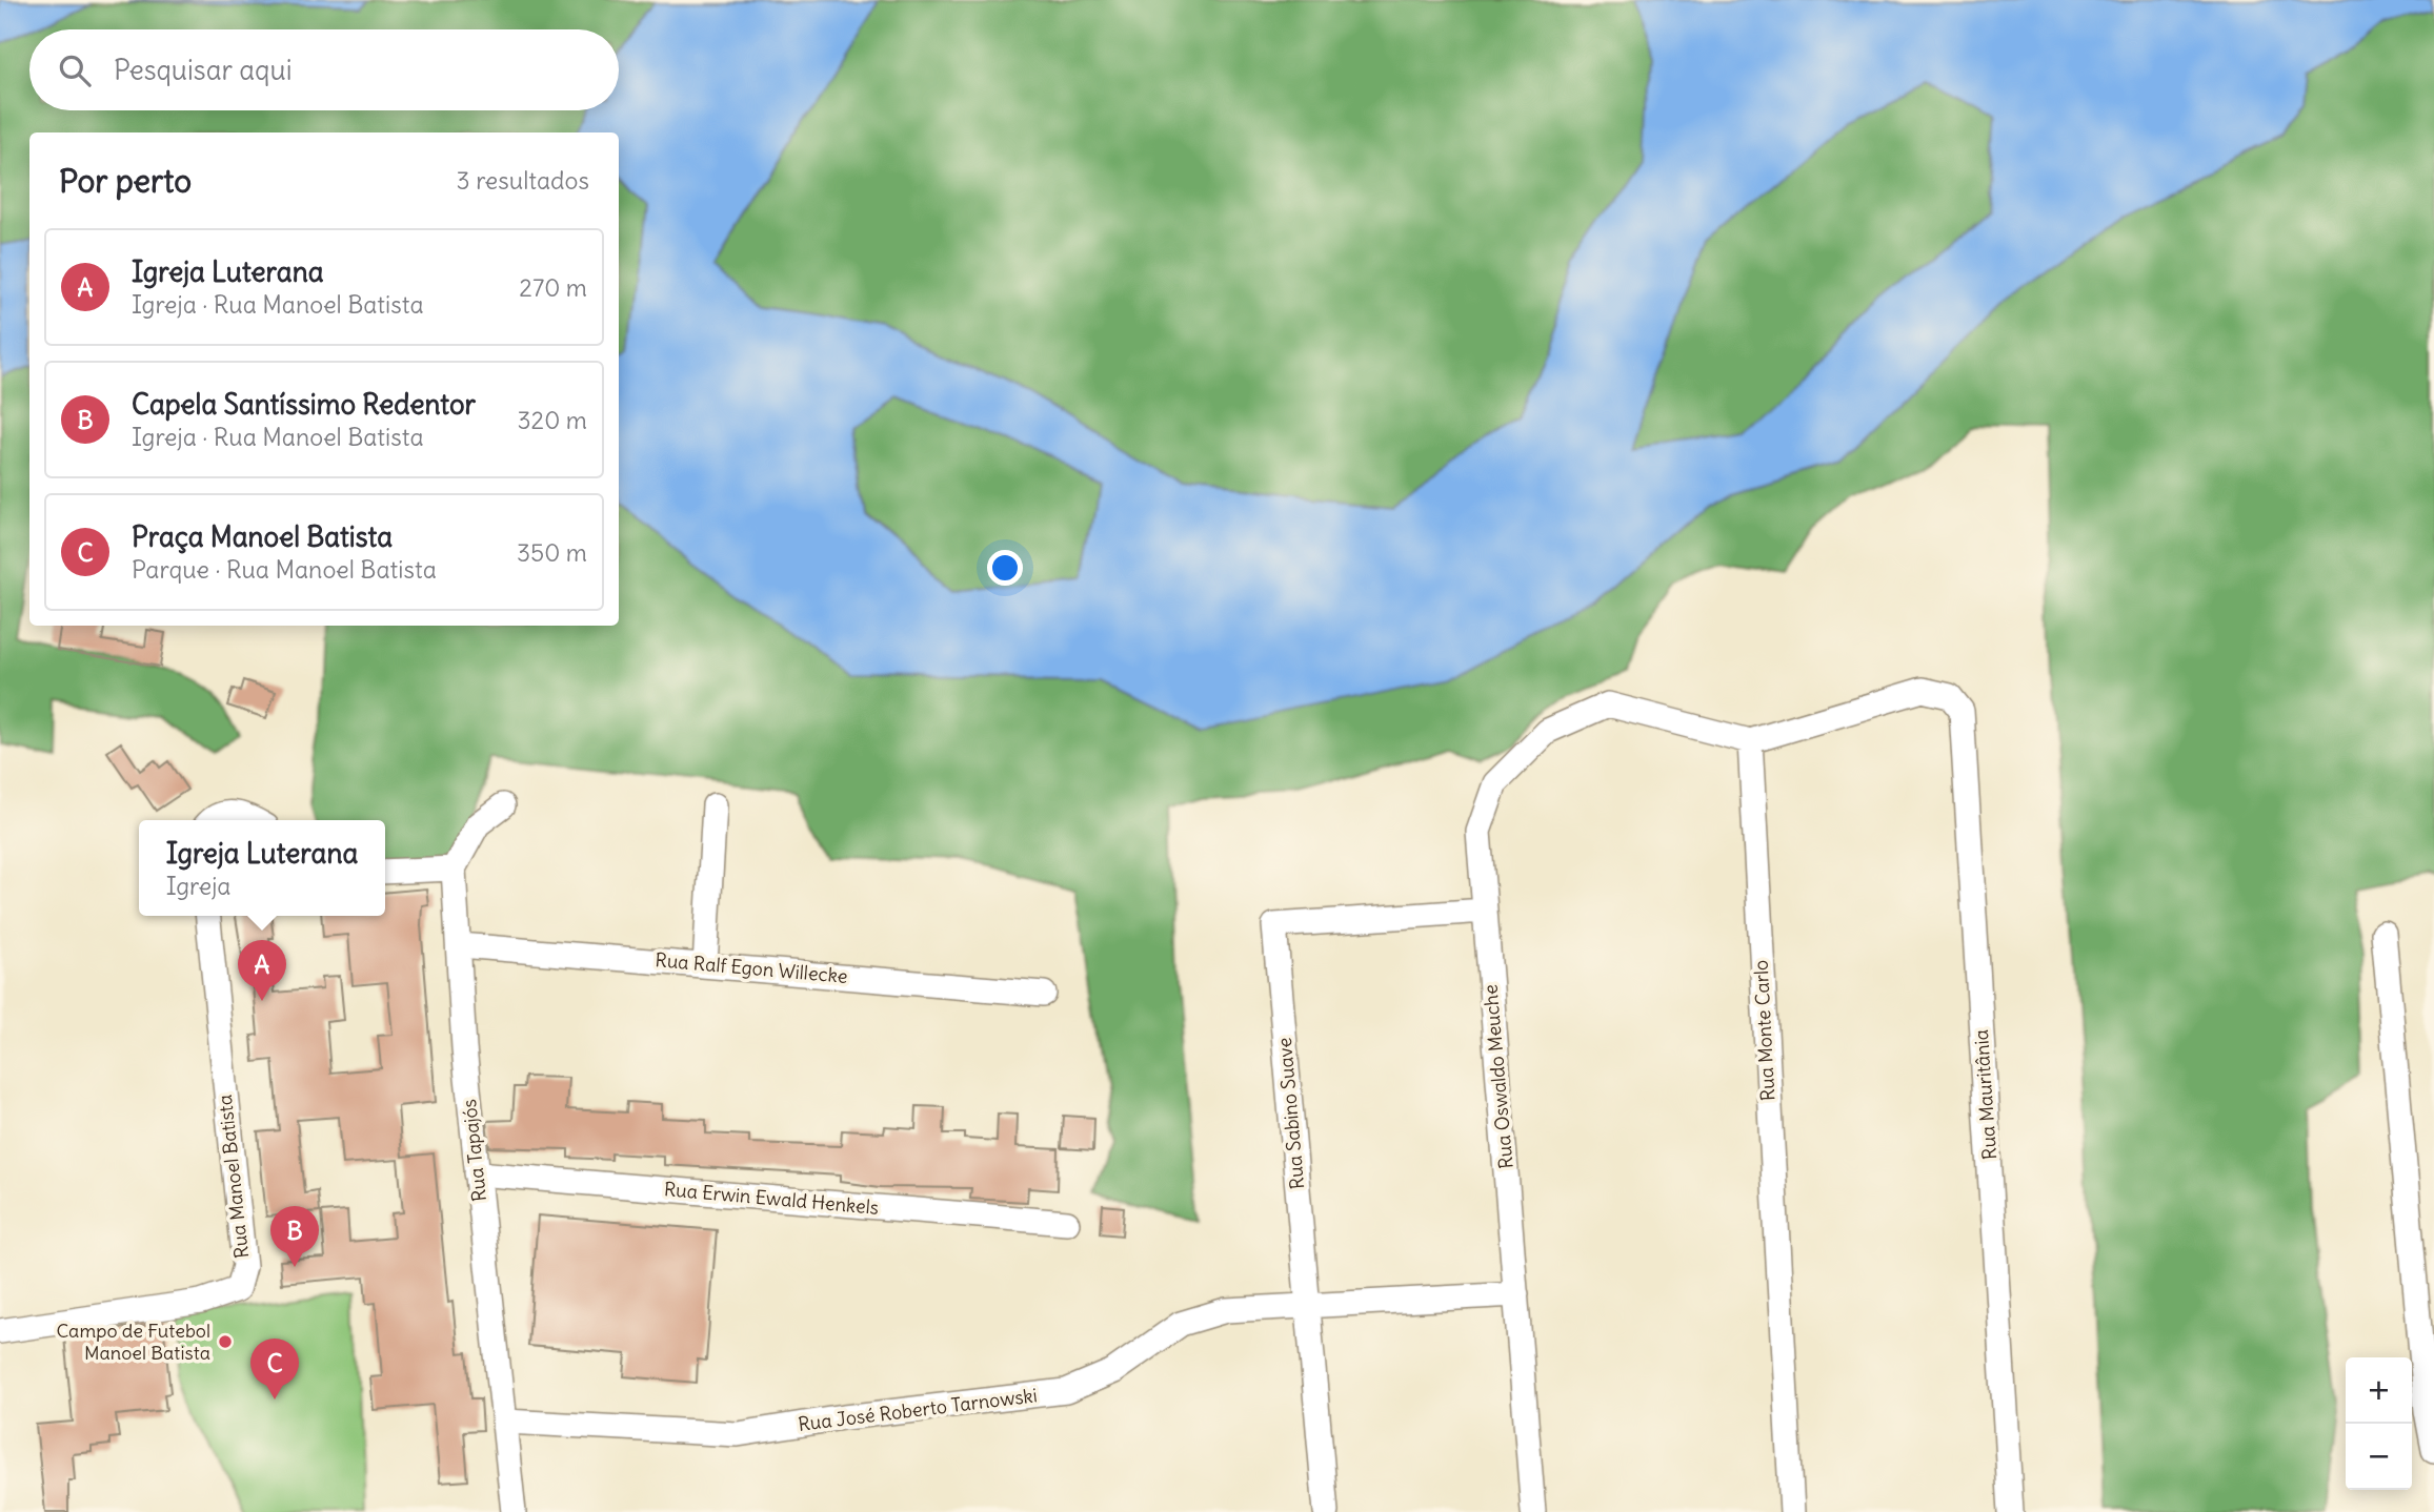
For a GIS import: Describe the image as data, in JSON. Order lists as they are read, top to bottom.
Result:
{
  "streets": {
    "street": [
      "Rua Ralf Egon Willecke",
      "Rua Monte Carlo",
      "Rua Oswaldo Meuche",
      "Rua Mauritânia",
      "Rua Sabino Suave",
      "Rua Tapajós",
      "Rua Manoel Batista",
      "Rua Erwin Ewald Henkels",
      "Rua José Roberto Tarnowski"
    ]
  },
  "crossings": [
    ["Rua Ralf Egon Willecke", "Rua Tapajós"],
    ["Rua Monte Carlo", "Rua Oswaldo Meuche"],
    ["Rua Monte Carlo", "Rua Mauritânia"],
    ["Rua Oswaldo Meuche", "Rua Mauritânia"],
    ["Rua Oswaldo Meuche", "Rua Sabino Suave"],
    ["Rua Oswaldo Meuche", "Rua José Roberto Tarnowski"],
    ["Rua Sabino Suave", "Rua José Roberto Tarnowski"],
    ["Rua Tapajós", "Rua Erwin Ewald Henkels"],
    ["Rua Tapajós", "Rua José Roberto Tarnowski"]
  ],
  "places": ["Campo de Futebol Manoel Batista"],
  "page": {
    "search": "Pesquisar aqui",
    "heading": ["Por perto", "3 resultados"],
    "list": [
      {
        "mark": "A",
        "name": "Igreja Luterana",
        "note": "Igreja · Rua Manoel Batista",
        "value": "270 m"
      },
      {
        "mark": "B",
        "name": "Capela Santíssimo Redentor",
        "note": "Igreja · Rua Manoel Batista",
        "value": "320 m"
      },
      {
        "mark": "C",
        "name": "Praça Manoel Batista",
        "note": "Parque · Rua Manoel Batista",
        "value": "350 m"
      }
    ],
    "popup": ["Igreja Luterana", "Igreja"],
    "pins": ["A", "B", "C"],
    "map_buttons": ["+", "−"]
  }
}
